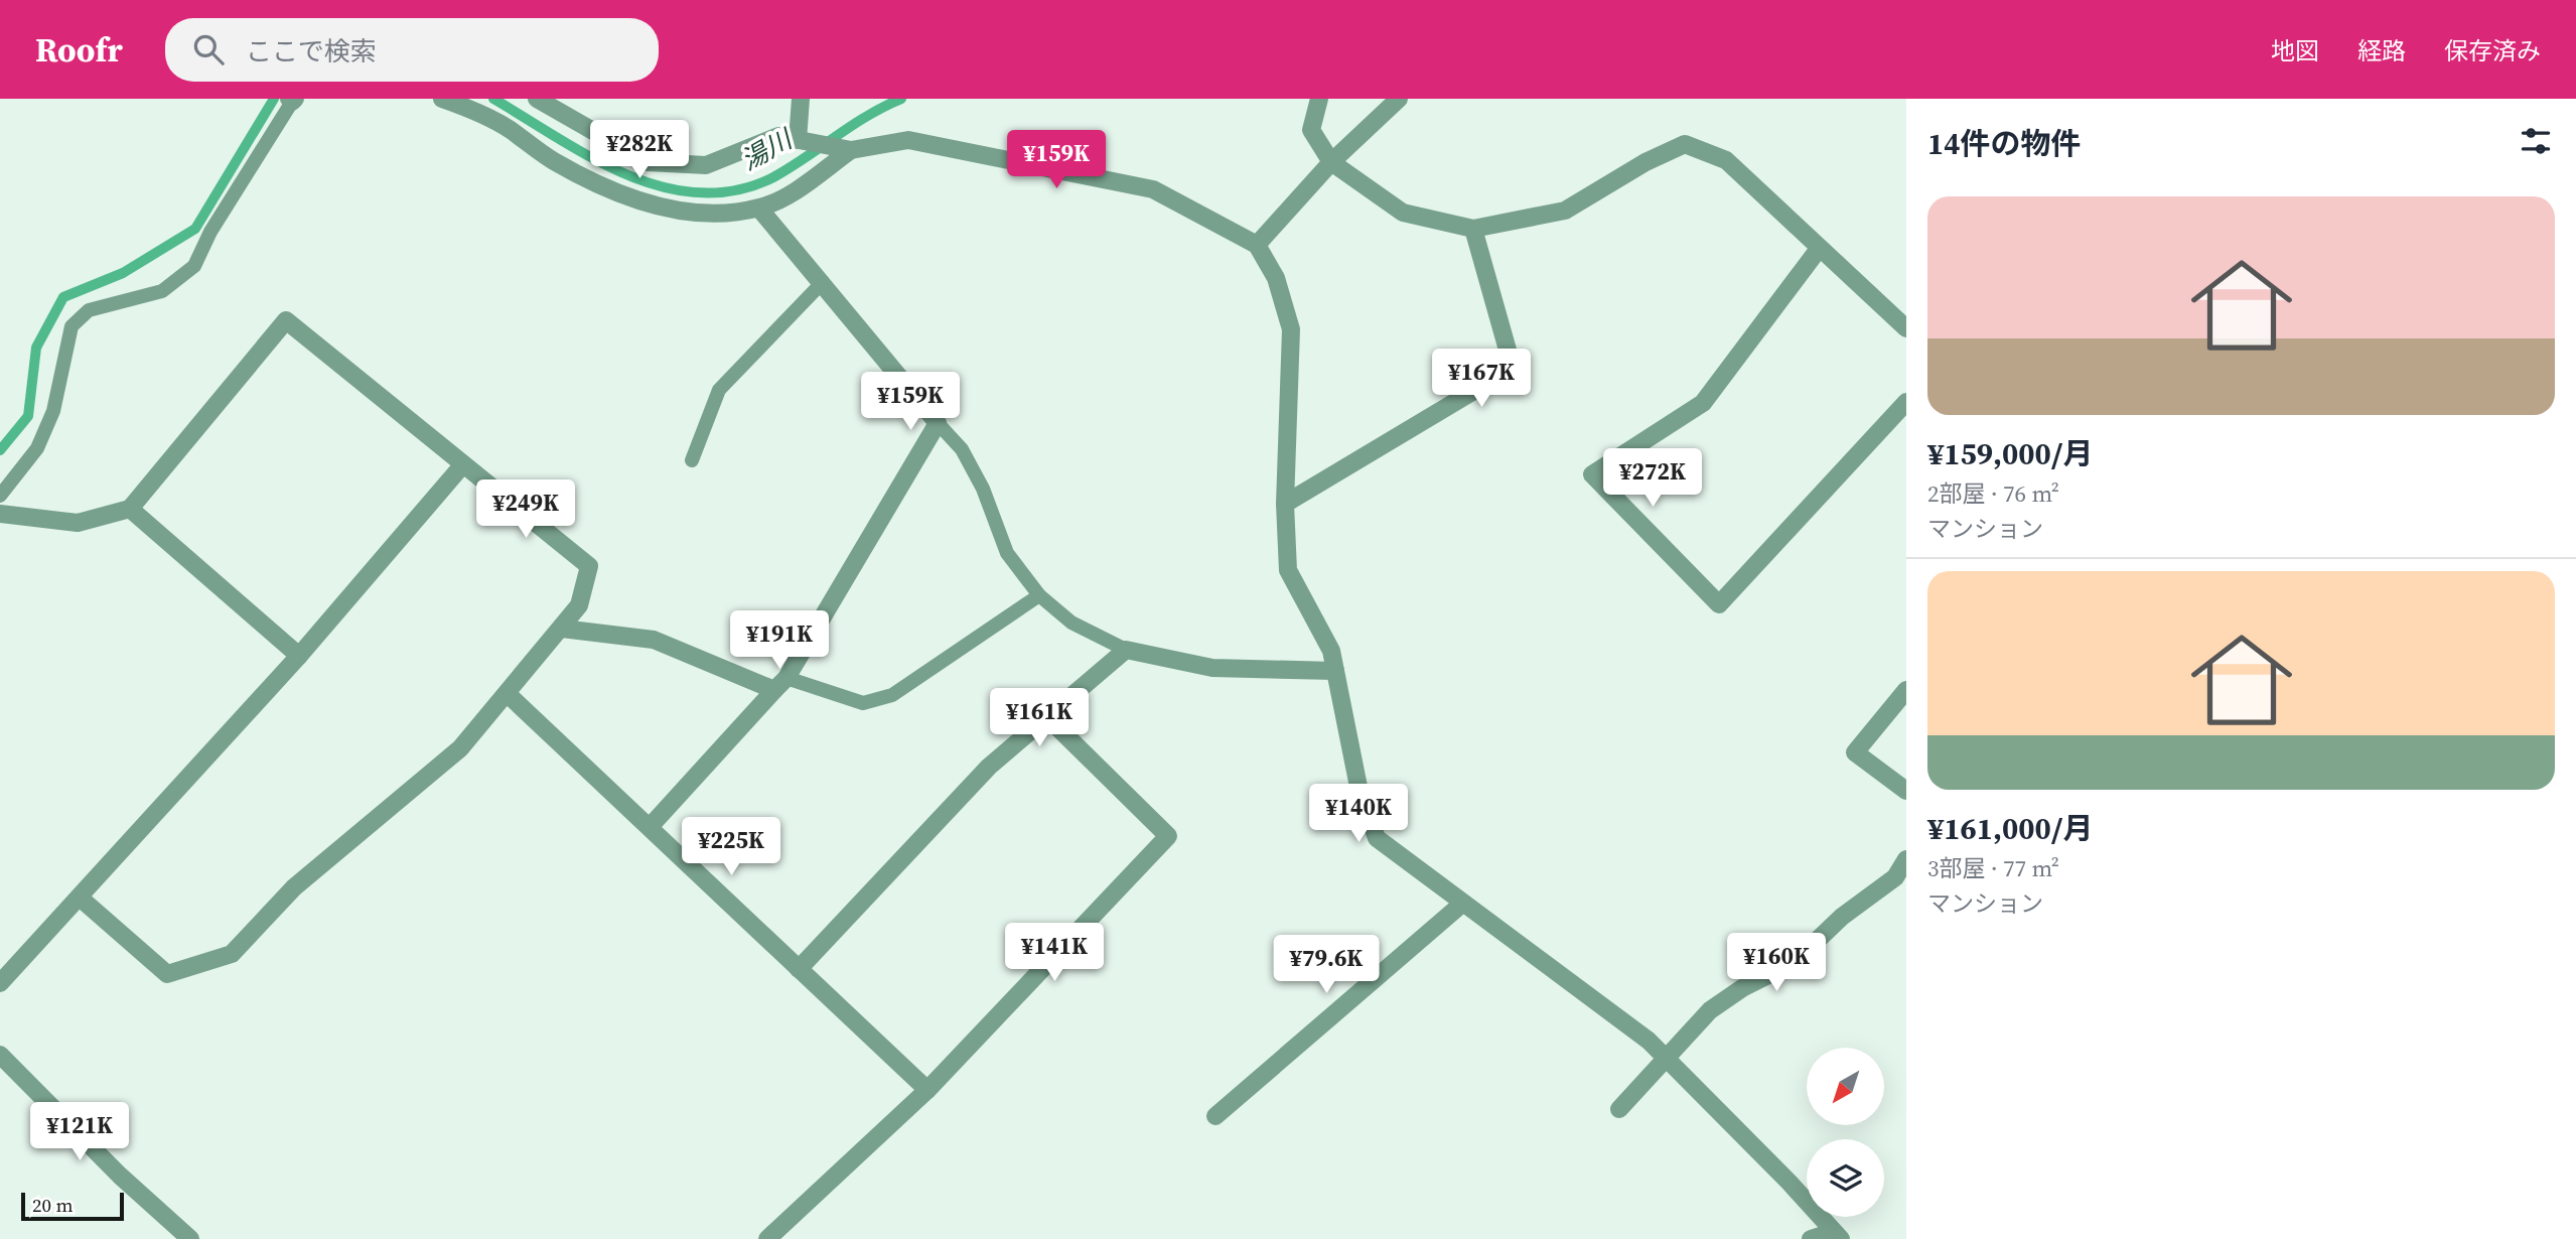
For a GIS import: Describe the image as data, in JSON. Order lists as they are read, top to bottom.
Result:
{
  "water": ["湯川"],
  "scale_bar": "20 m",
  "north": "bottom left",
  "page": {
    "header": "Roofr",
    "search": "ここで検索",
    "nav": ["地図", "経路", "保存済み"],
    "heading": "14件の物件",
    "price": [
      "¥282K",
      "¥159K",
      "¥167K",
      "¥159K",
      "¥272K",
      "¥249K",
      "¥191K",
      "¥161K",
      "¥140K",
      "¥225K",
      "¥141K",
      "¥160K",
      "¥79.6K",
      "¥121K"
    ],
    "list": [
      {
        "name": "¥159,000/月",
        "note": "2部屋 · 76 m² · マンション"
      },
      {
        "name": "¥161,000/月",
        "note": "3部屋 · 77 m² · マンション"
      }
    ],
    "scale": "20 m"
  }
}
